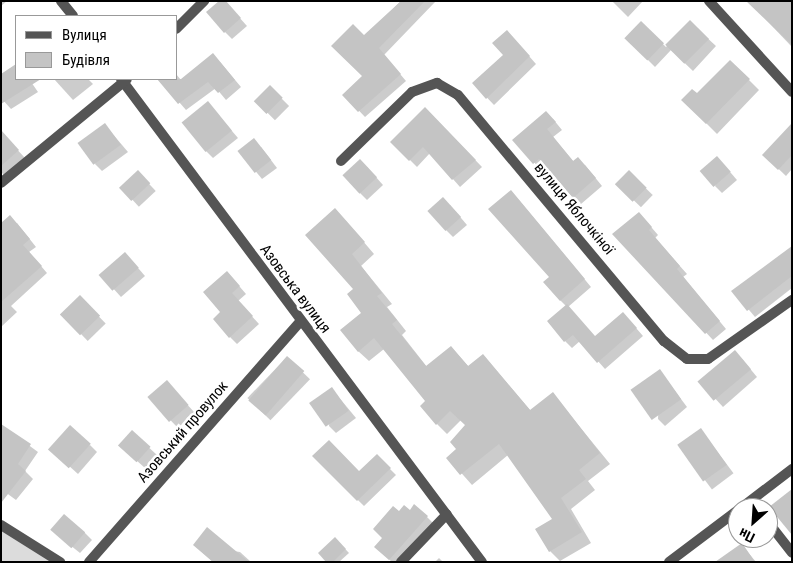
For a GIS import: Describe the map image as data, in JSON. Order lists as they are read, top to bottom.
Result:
{
  "streets": {
    "street": ["вулиця Яблочкіної", "Азовська вулиця", "Азовський провулок"]
  },
  "crossings": [
    ["Азовська вулиця", "Азовський провулок"]
  ],
  "legend": ["Вулиця", "Будівля"],
  "north": "bottom left"
}
